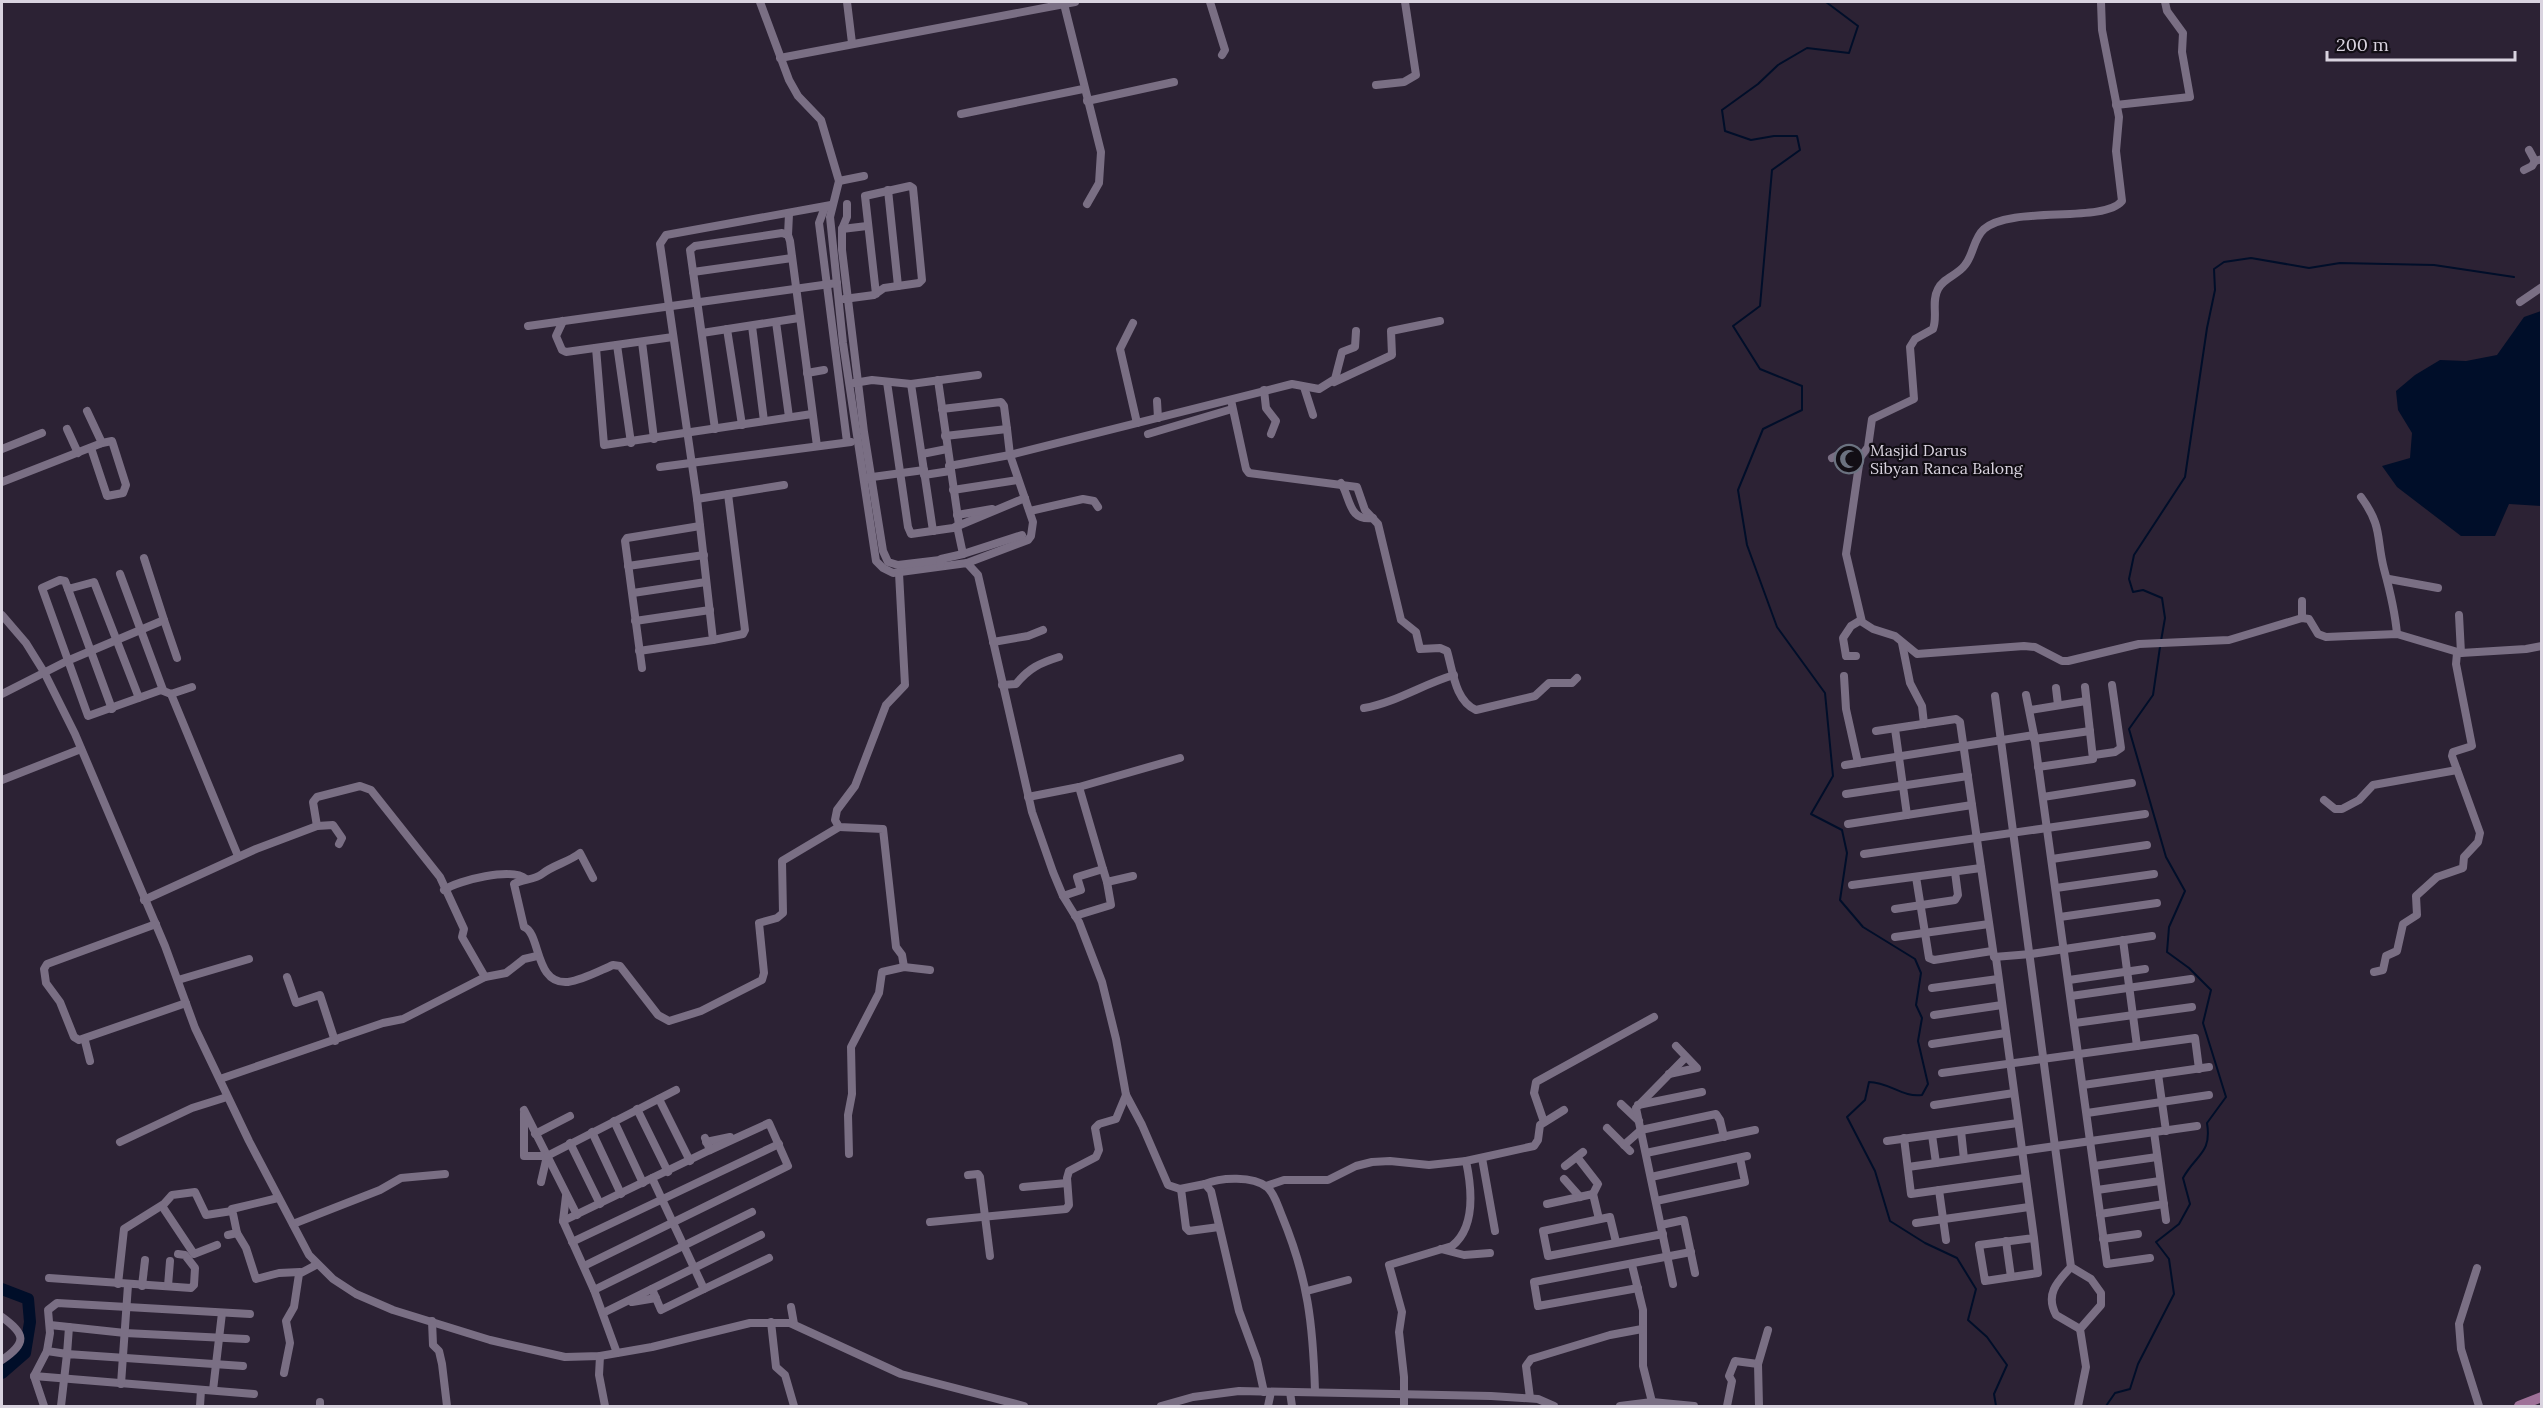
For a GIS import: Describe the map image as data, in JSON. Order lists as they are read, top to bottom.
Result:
{
  "places": {
    "mosque": ["Masjid Darus Sibyan Ranca Balong"]
  },
  "scale_bar": "200 m"
}
